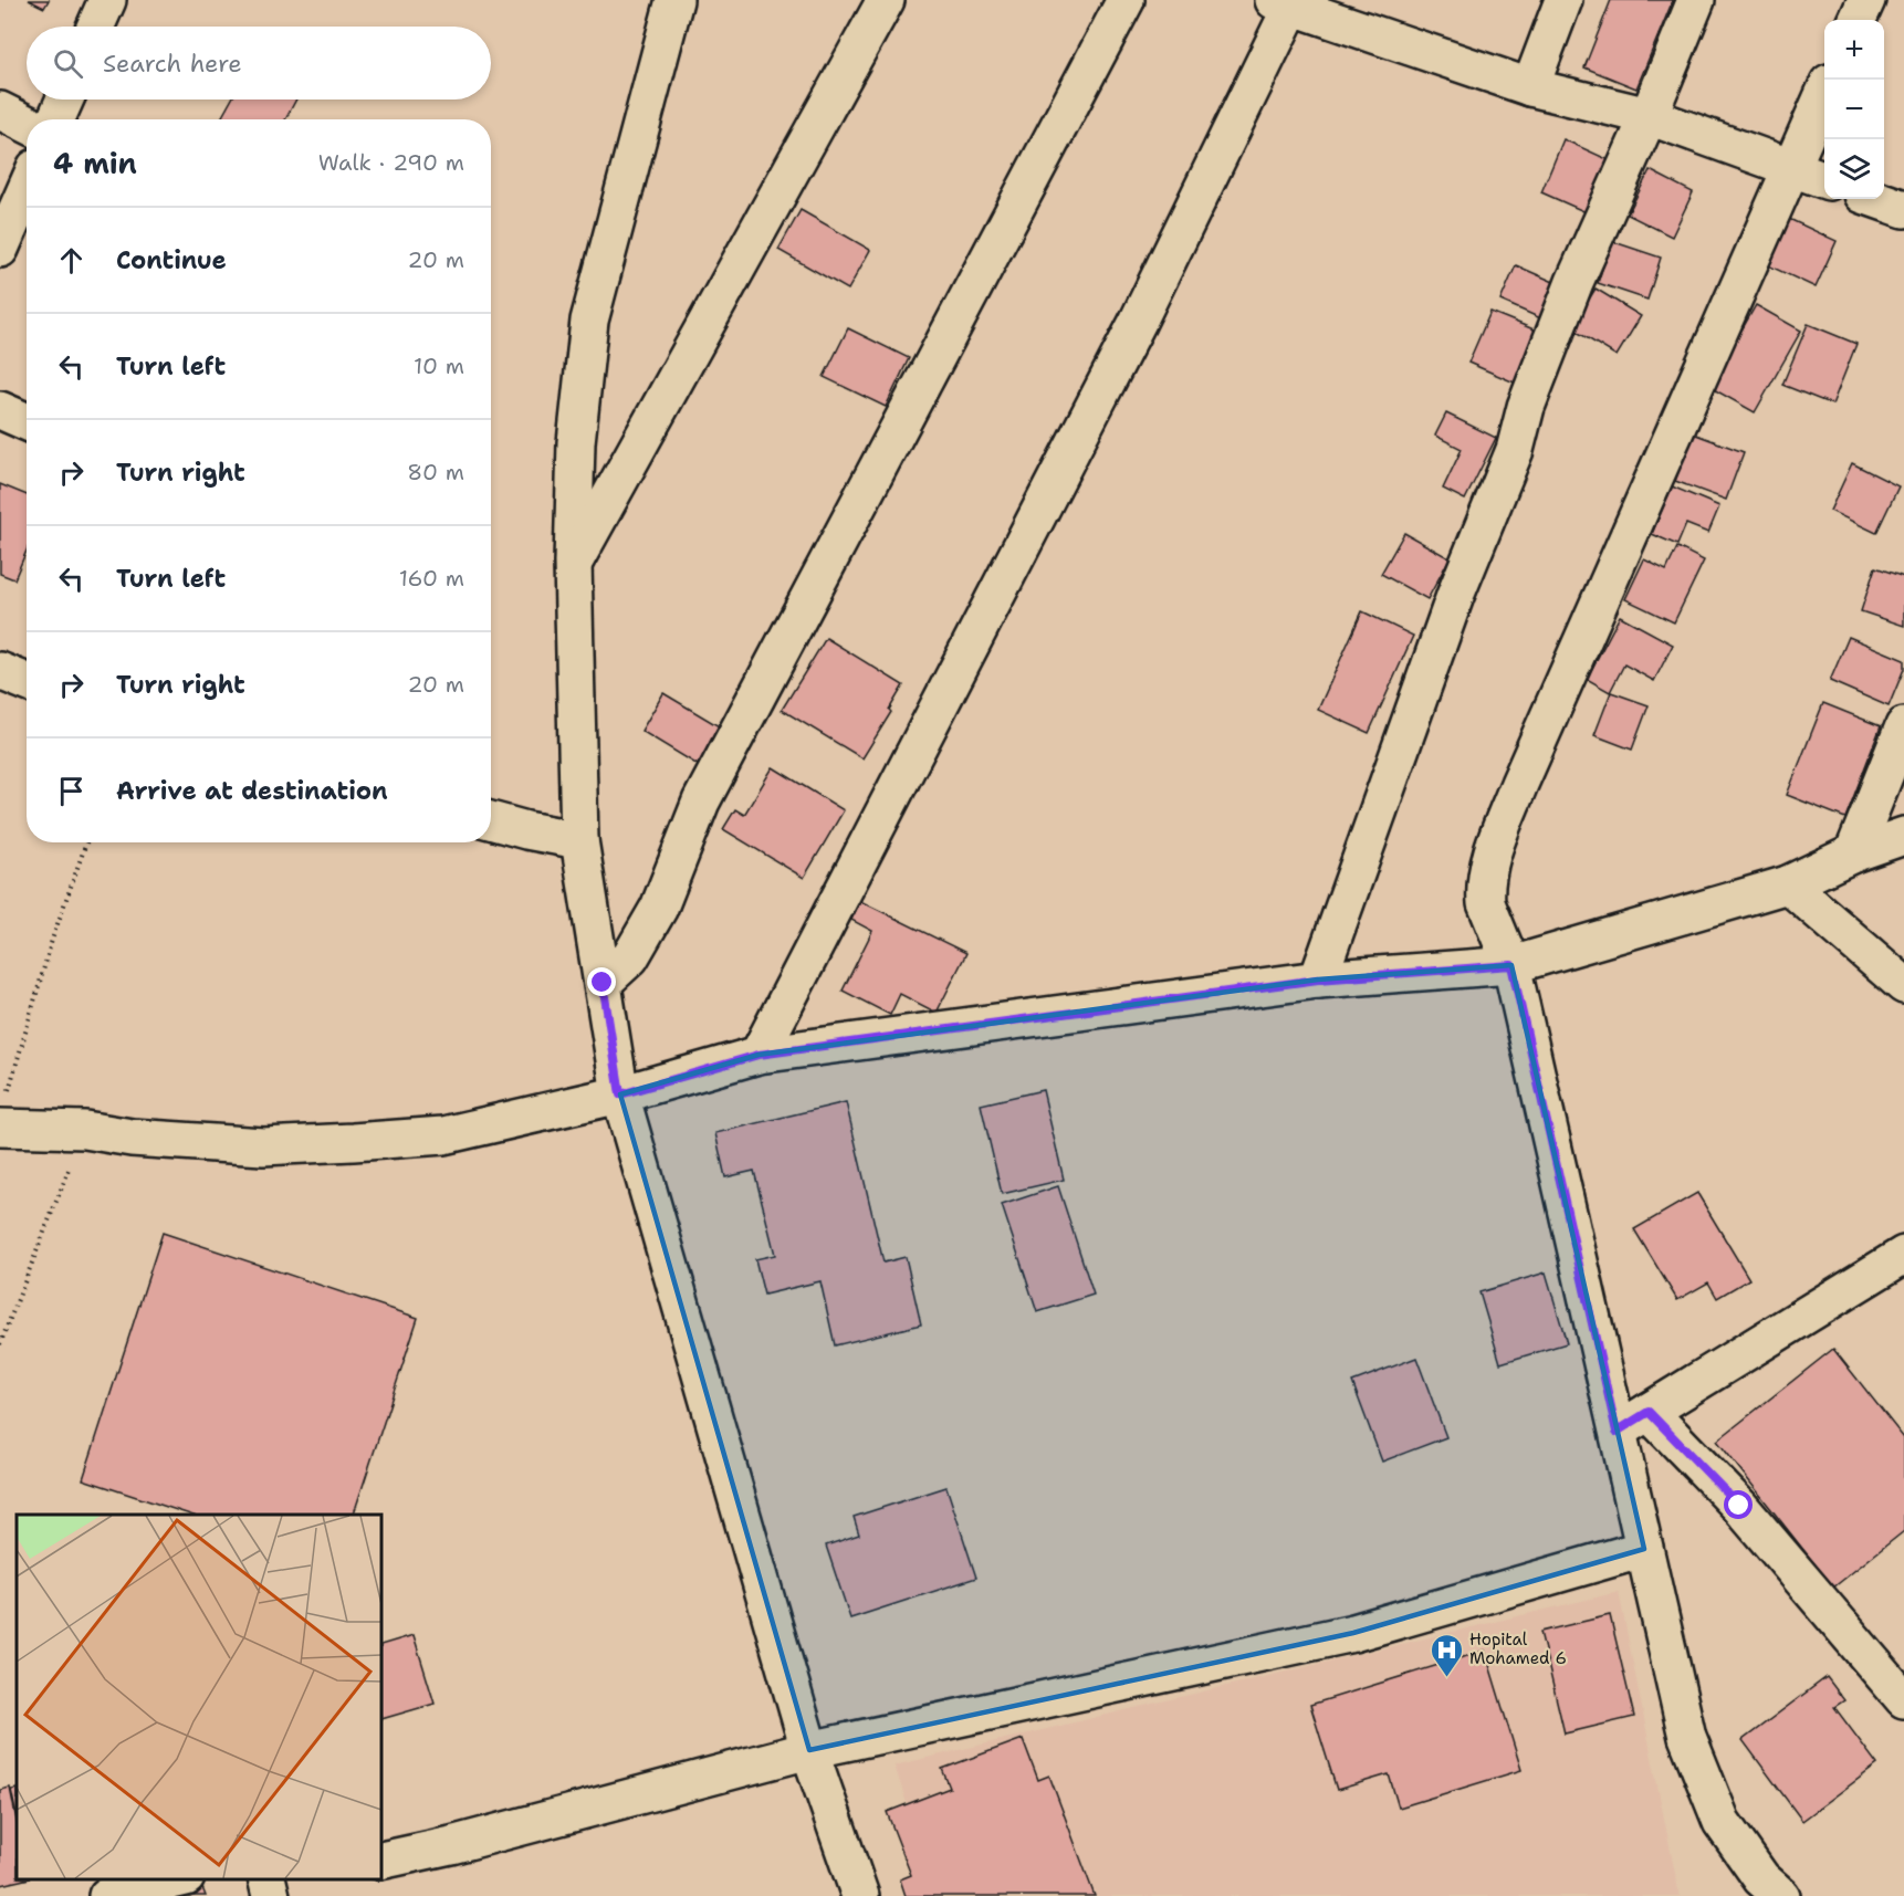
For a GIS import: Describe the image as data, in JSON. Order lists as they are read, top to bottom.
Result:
{
  "places": {
    "hospital": ["Hopital Mohamed 6"]
  },
  "page": {
    "map_buttons": ["+", "−"],
    "search": "Search here",
    "heading": ["4 min", "Walk · 290 m"],
    "list": [
      ["Continue", "20 m"],
      ["Turn left", "10 m"],
      ["Turn right", "80 m"],
      ["Turn left", "160 m"],
      ["Turn right", "20 m"],
      "Arrive at destination"
    ]
  }
}
